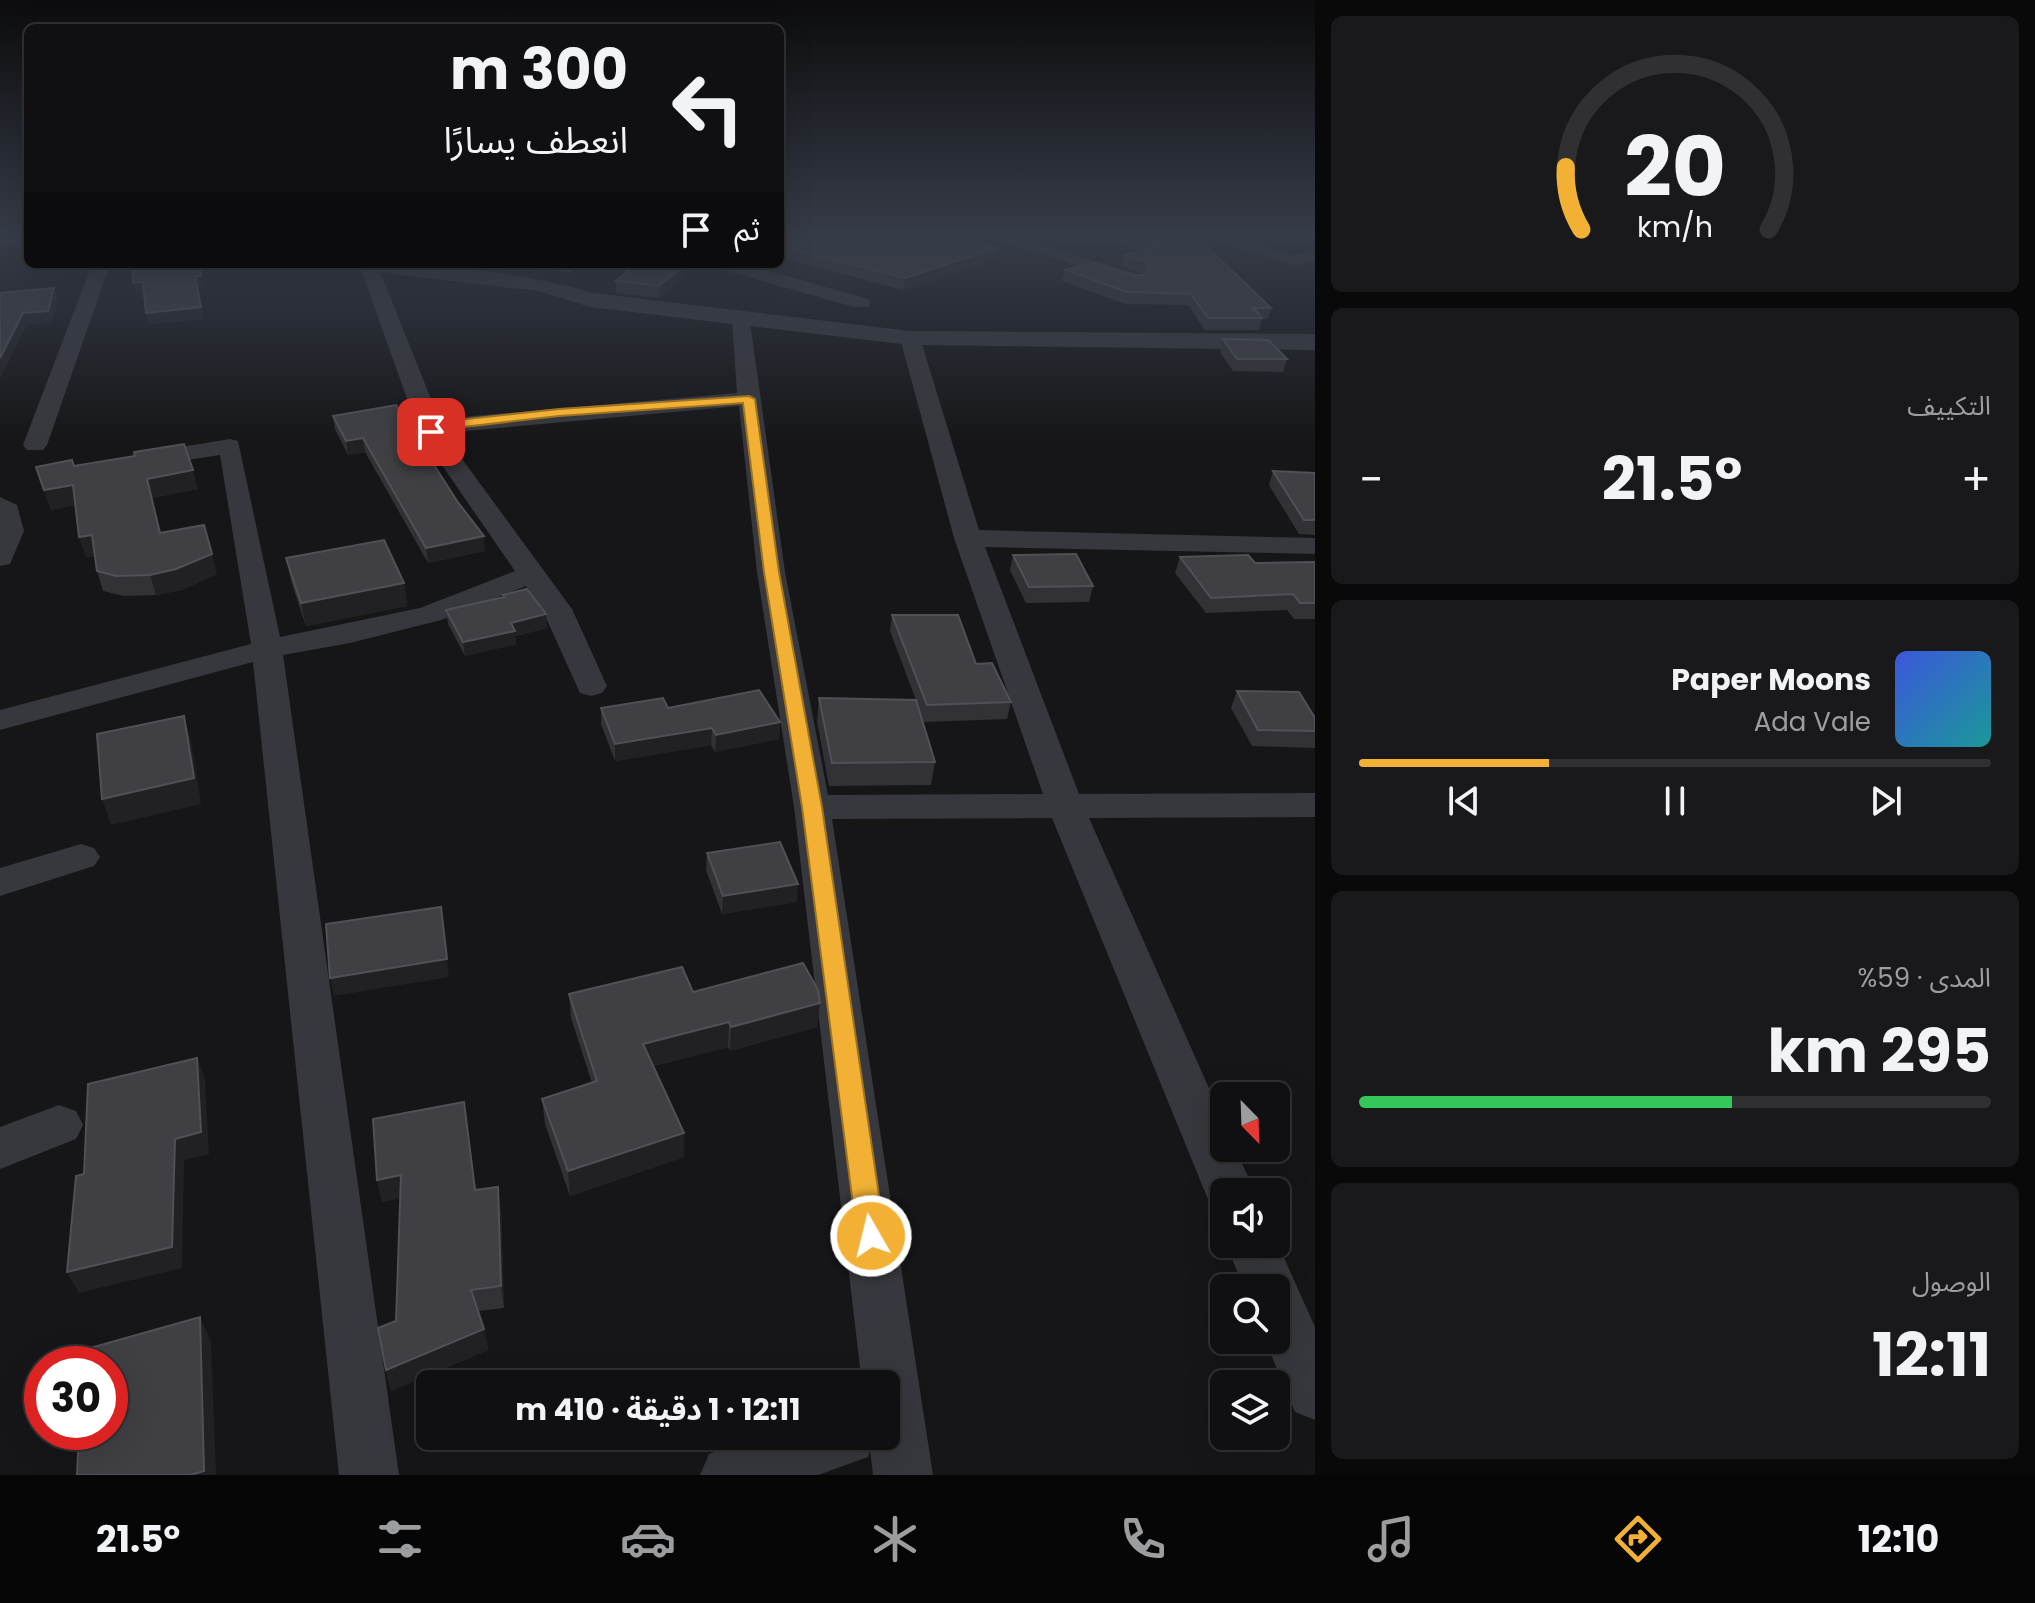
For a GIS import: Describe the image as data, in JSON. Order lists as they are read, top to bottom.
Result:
{
  "north": "bottom right",
  "page": {
    "turn": ["300 m", "انعطف يسارًا"],
    "then": "ثم",
    "tile": [
      "التكييف",
      ["المدى · 59%", "295 km"],
      ["الوصول", "12:11"]
    ],
    "heat": ["−", "21.5°", "+"],
    "song": ["Paper Moons", "Ada Vale"],
    "limit": "30",
    "trip": "12:11 · 1 دقيقة · 410 m",
    "tabs": ["12:10", "21.5°"],
    "gauge": ["20", "km/h"]
  }
}
